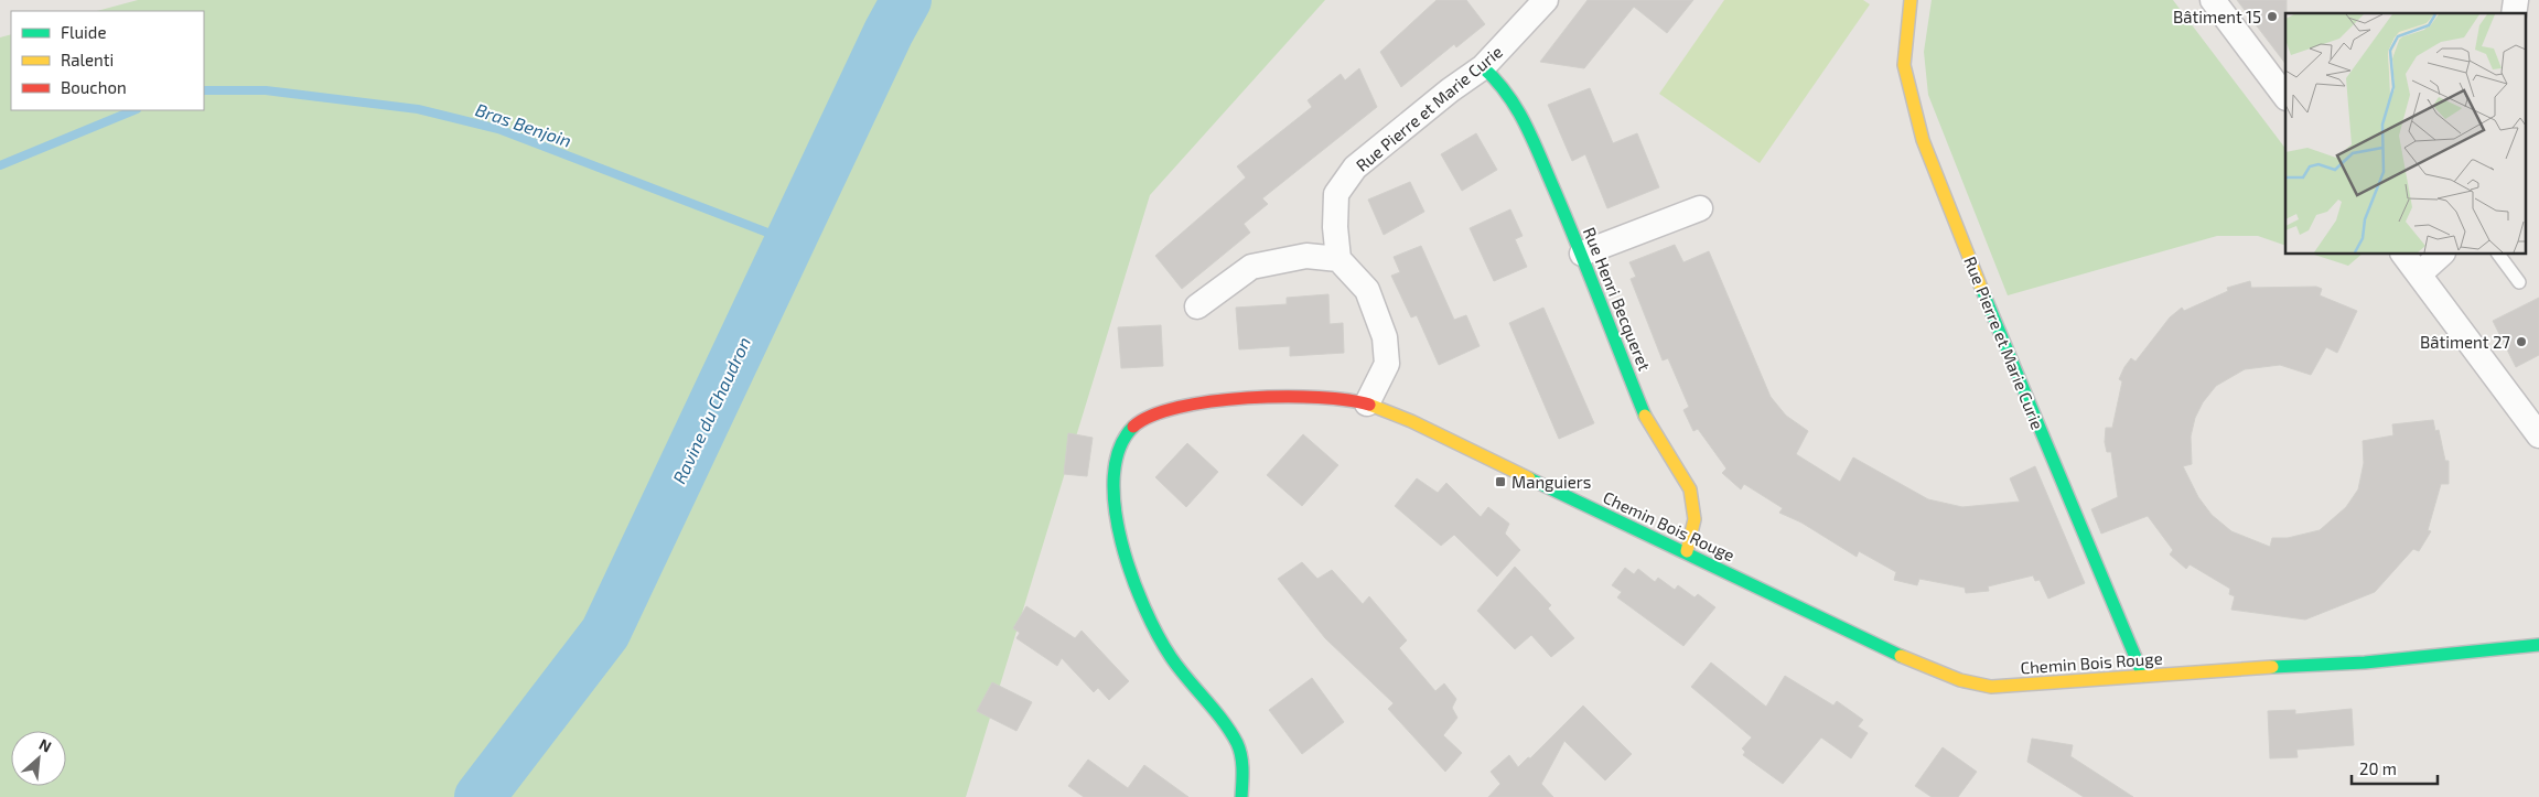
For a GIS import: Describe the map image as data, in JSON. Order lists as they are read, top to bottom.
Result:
{
  "streets": {
    "street": ["Rue Pierre et Marie Curie", "Rue Henri Becqueret", "Chemin Bois Rouge"]
  },
  "crossings": [
    ["Rue Pierre et Marie Curie", "Rue Henri Becqueret"],
    ["Rue Pierre et Marie Curie", "Chemin Bois Rouge"],
    ["Rue Henri Becqueret", "Chemin Bois Rouge"]
  ],
  "water": ["Bras Benjoin", "Ravine du Chaudron"],
  "places": {
    "other": ["Bâtiment 15", "Bâtiment 27"],
    "transit": ["Manguiers"]
  },
  "legend": ["Fluide", "Ralenti", "Bouchon"],
  "scale_bar": "20 m",
  "north": "top right"
}
